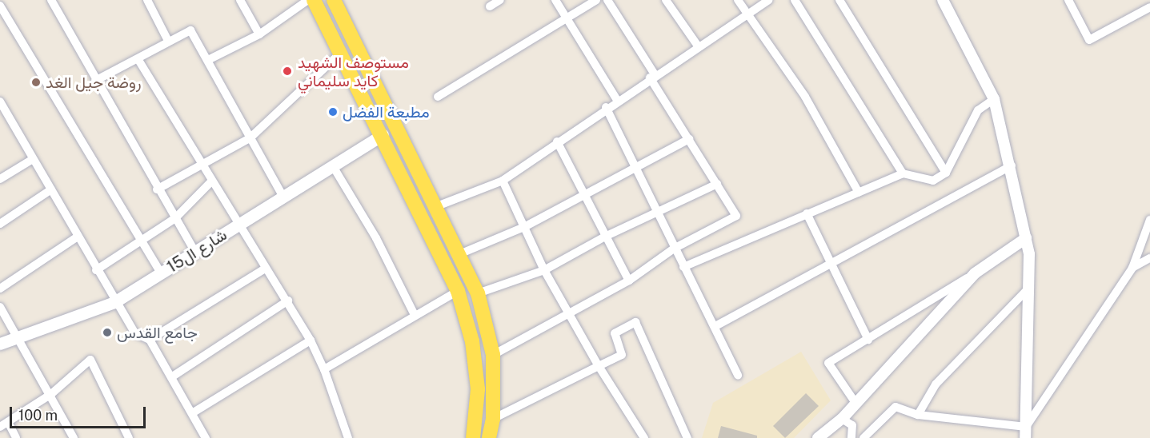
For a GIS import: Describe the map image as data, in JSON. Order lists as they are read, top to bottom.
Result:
{
  "streets": {
    "main road": ["شارع ال15"]
  },
  "places": [
    "مستوصف الشهيد كايد سليماني",
    "روضة جيل الغد",
    "مطبعة الفضل",
    "جامع القدس"
  ],
  "scale_bar": "100 m"
}
